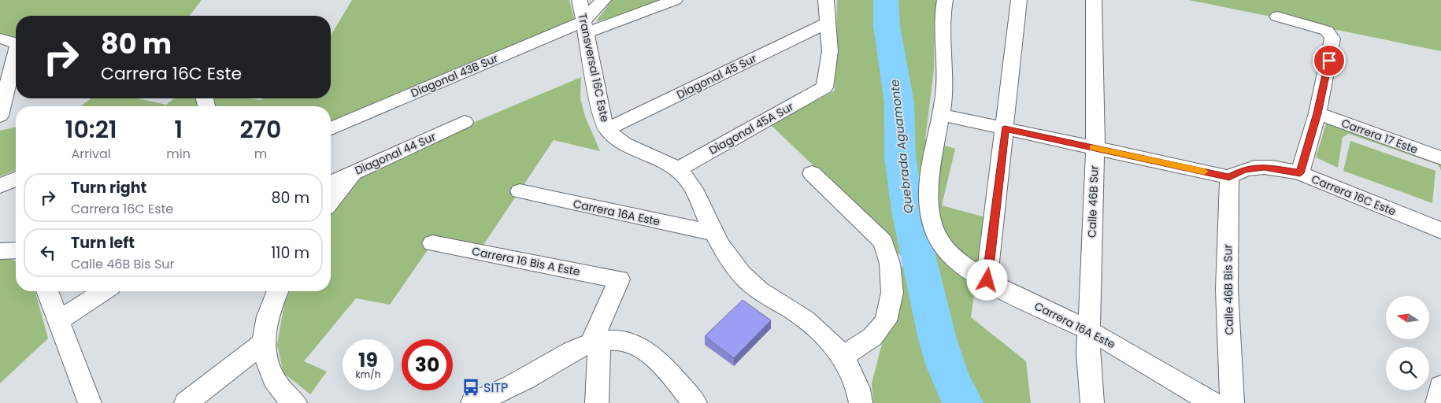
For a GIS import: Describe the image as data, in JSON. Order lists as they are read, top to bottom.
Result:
{
  "streets": {
    "street": [
      "Transversal 16C Este",
      "Diagonal 43B Sur",
      "Diagonal 45 Sur",
      "Diagonal 45A Sur",
      "Carrera 17 Este",
      "Diagonal 44 Sur",
      "Carrera 16C Este",
      "Calle 46B Sur",
      "Carrera 16A Este",
      "Carrera 16 Bis A Este",
      "Calle 46B Bis Sur"
    ]
  },
  "crossings": [
    ["Transversal 16C Este", "Diagonal 43B Sur"],
    ["Transversal 16C Este", "Diagonal 45 Sur"],
    ["Transversal 16C Este", "Diagonal 45A Sur"],
    ["Transversal 16C Este", "Carrera 16A Este"],
    ["Diagonal 45 Sur", "Diagonal 45A Sur"],
    ["Carrera 16C Este", "Calle 46B Bis Sur"],
    ["Calle 46B Sur", "Carrera 16A Este"]
  ],
  "water": ["Quebrada Aguamonte"],
  "places": {
    "bus stop": ["SITP"]
  },
  "north": "left",
  "page": {
    "turn": ["80 m", "Carrera 16C Este"],
    "eta": [
      "10:21",
      "Arrival",
      "1",
      "min",
      "270",
      "m"
    ],
    "list": [
      {
        "name": "Turn right",
        "note": "Carrera 16C Este",
        "value": "80 m"
      },
      {
        "name": "Turn left",
        "note": "Calle 46B Bis Sur",
        "value": "110 m"
      }
    ],
    "speed": "19 km/h",
    "limit": "30"
  }
}
